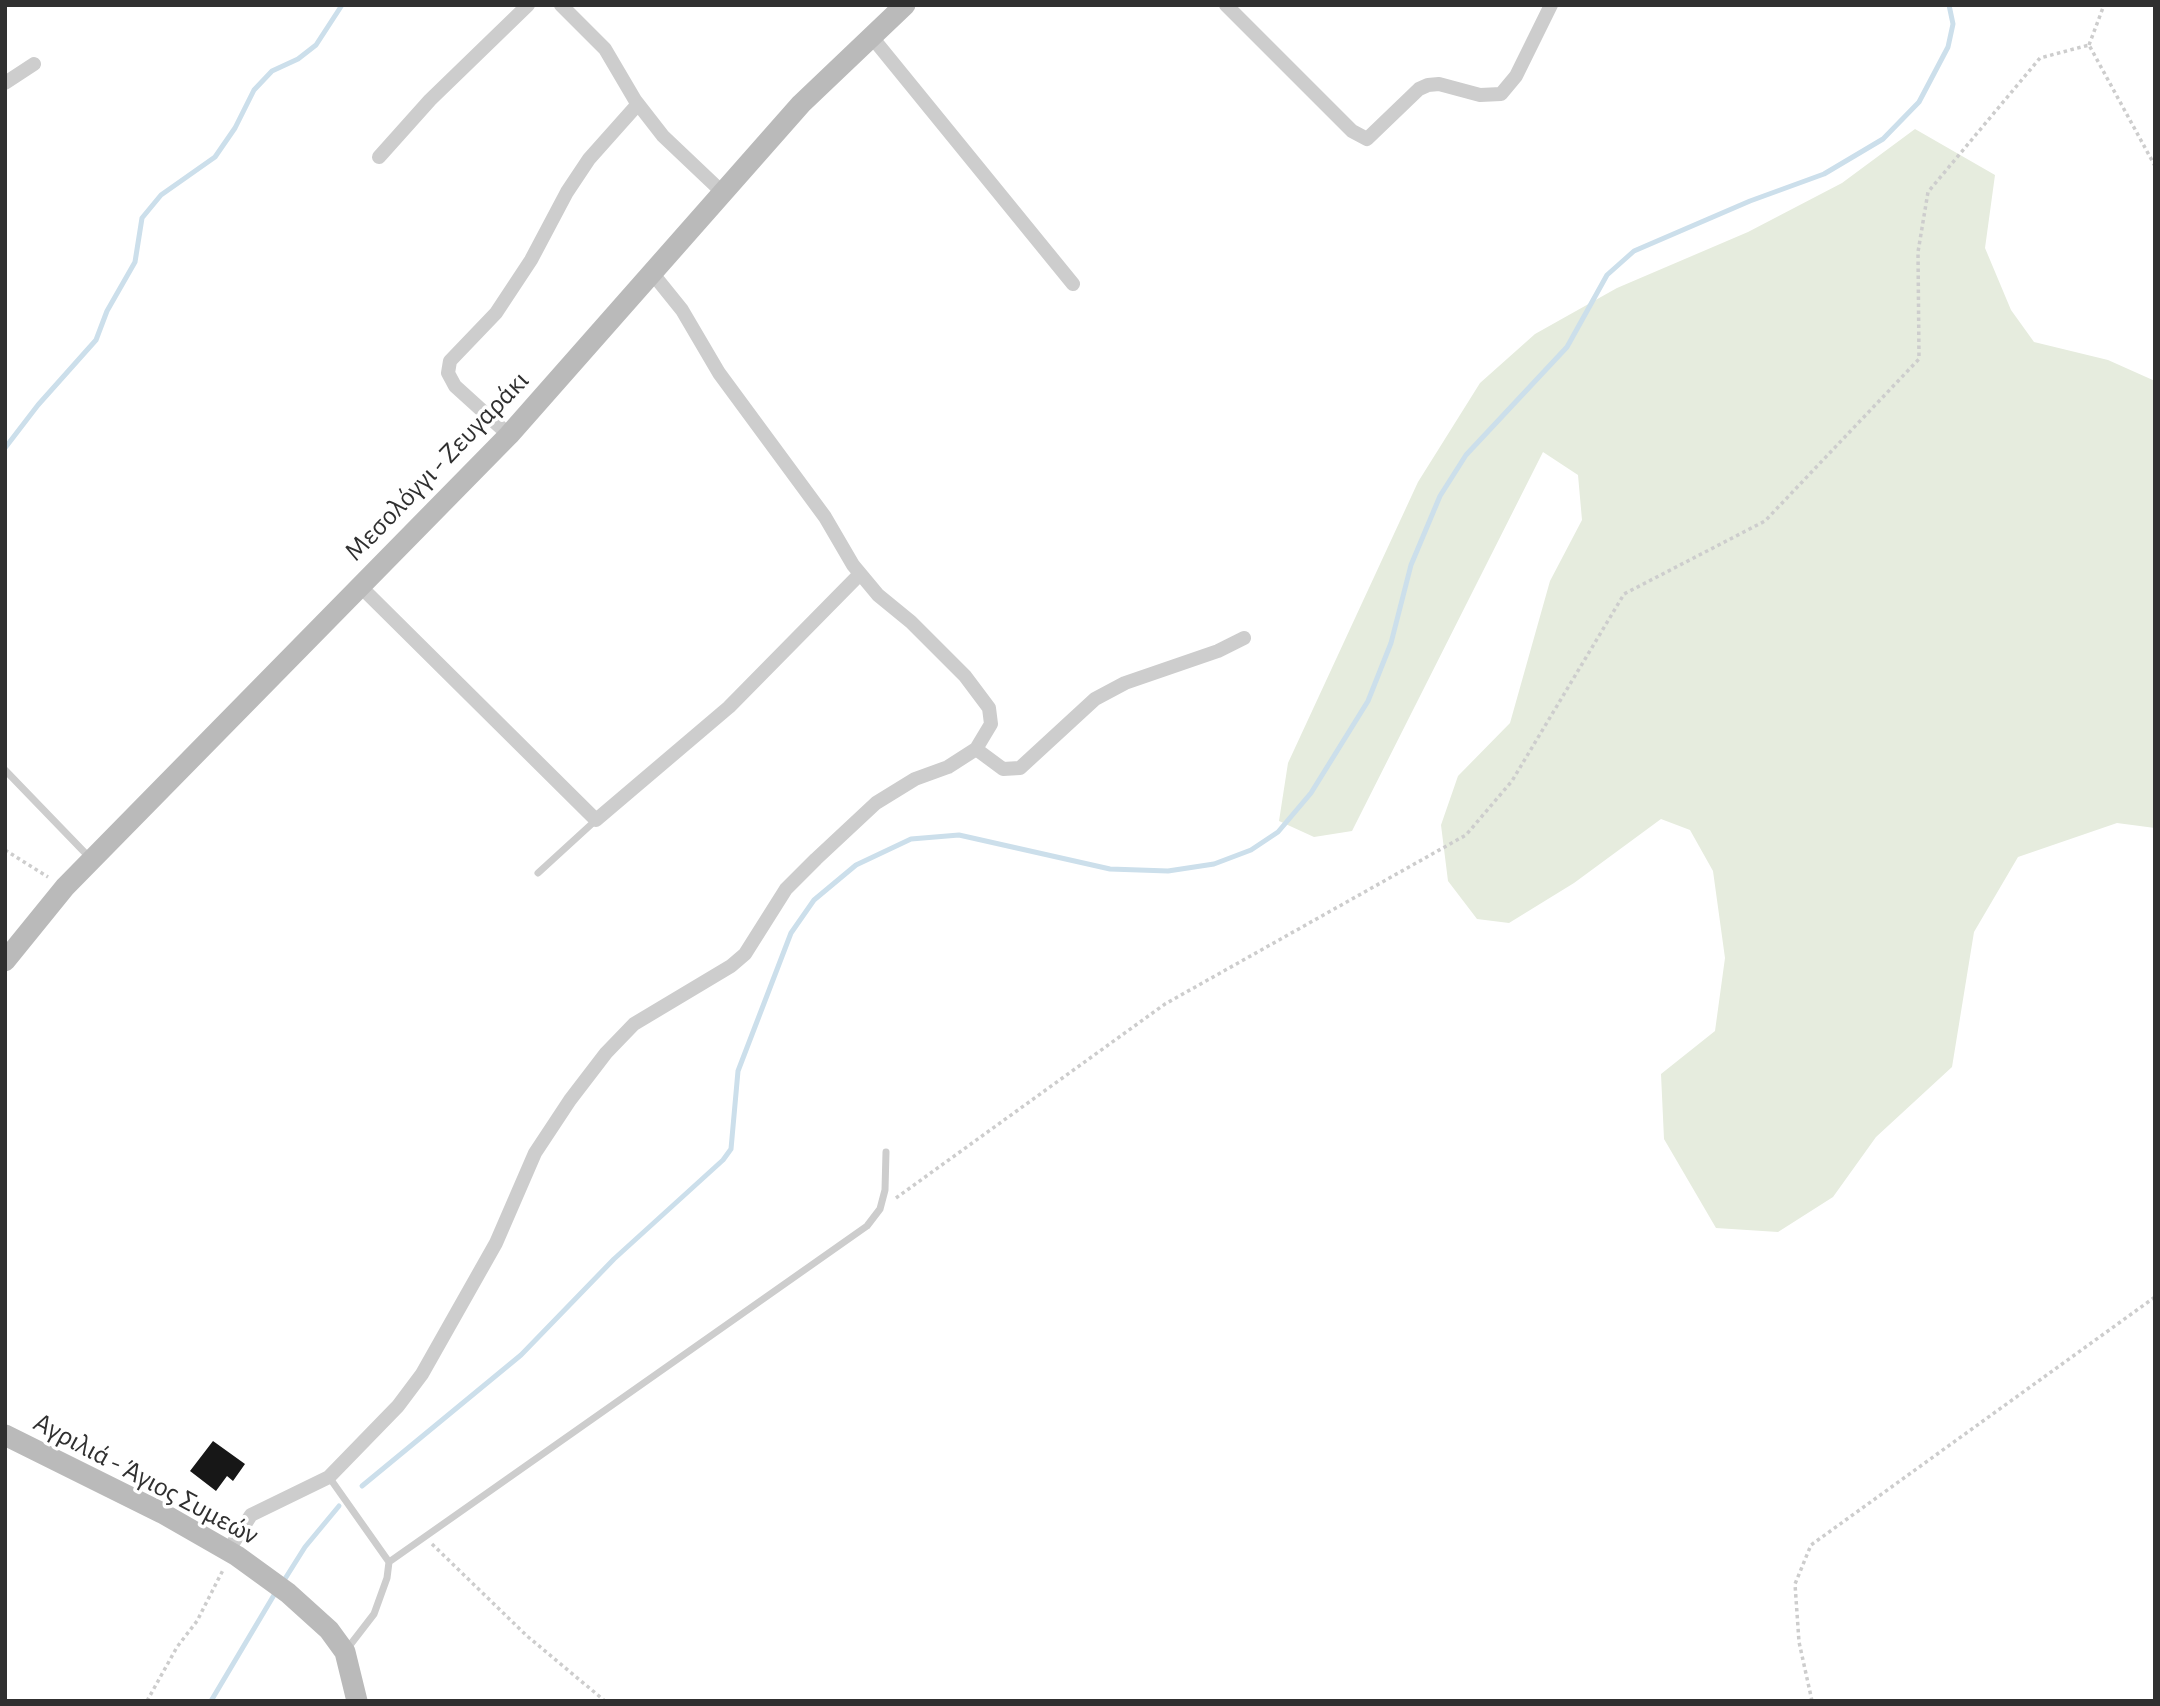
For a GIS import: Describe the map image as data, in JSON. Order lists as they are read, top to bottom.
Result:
{
  "streets": {
    "main road": ["Μεσολόγγι - Ζευγαράκι", "Αγριλιά - Άγιος Συμεών"]
  }
}
